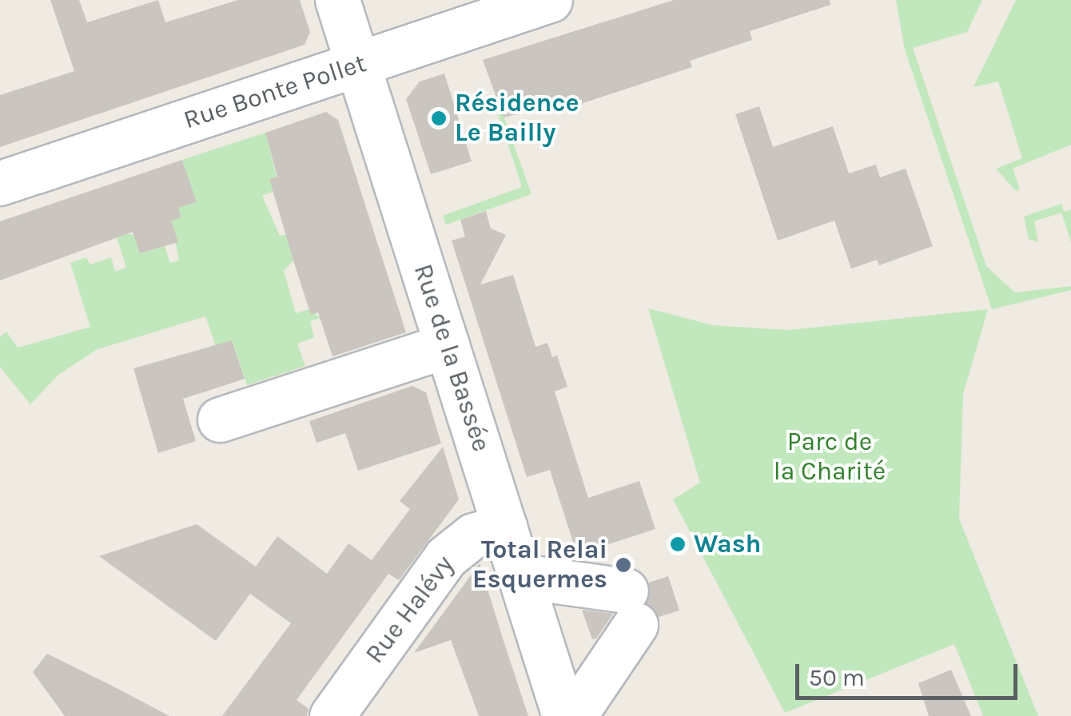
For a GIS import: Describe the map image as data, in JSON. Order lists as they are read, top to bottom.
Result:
{
  "streets": {
    "street": ["Rue Bonte Pollet", "Rue de la Bassée", "Rue Halévy"]
  },
  "crossings": [
    ["Rue Bonte Pollet", "Rue de la Bassée"],
    ["Rue de la Bassée", "Rue Halévy"]
  ],
  "parks": ["Parc de la Charité"],
  "places": ["Résidence Le Bailly", "Wash", "Total Relai Esquermes"],
  "scale_bar": "50 m"
}
